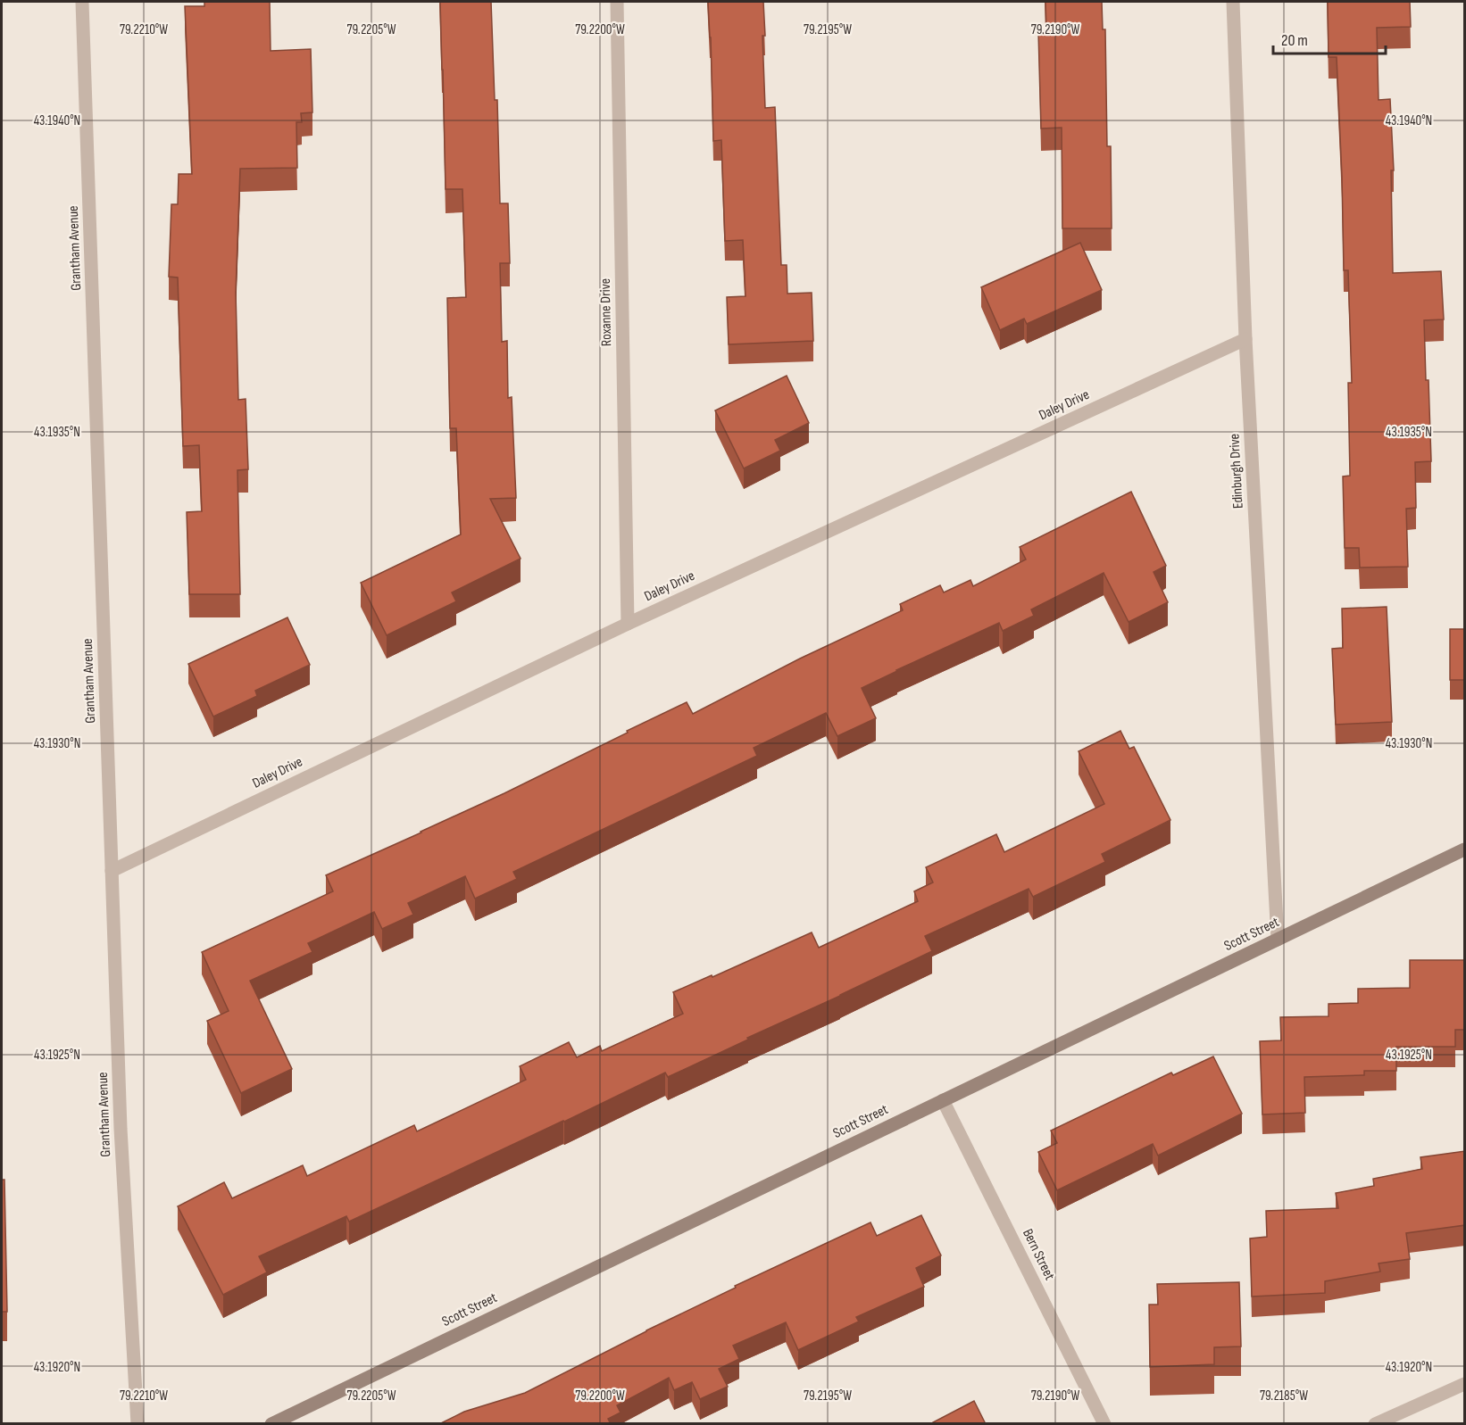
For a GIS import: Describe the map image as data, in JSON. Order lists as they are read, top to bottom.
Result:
{
  "streets": {
    "main road": ["Scott Street"],
    "street": [
      "Grantham Avenue",
      "Roxanne Drive",
      "Daley Drive",
      "Edinburgh Drive",
      "Bern Street"
    ]
  },
  "crossings": [
    ["Grantham Avenue", "Daley Drive"],
    ["Roxanne Drive", "Daley Drive"],
    ["Daley Drive", "Edinburgh Drive"],
    ["Edinburgh Drive", "Scott Street"],
    ["Scott Street", "Bern Street"]
  ],
  "scale_bar": "20 m",
  "coordinates": [
    "79.2210°W",
    "79.2205°W",
    "79.2200°W",
    "79.2195°W",
    "79.2190°W",
    "43.1940°N",
    "43.1935°N",
    "43.1930°N",
    "43.1925°N",
    "43.1920°N",
    "79.2185°W"
  ]
}
